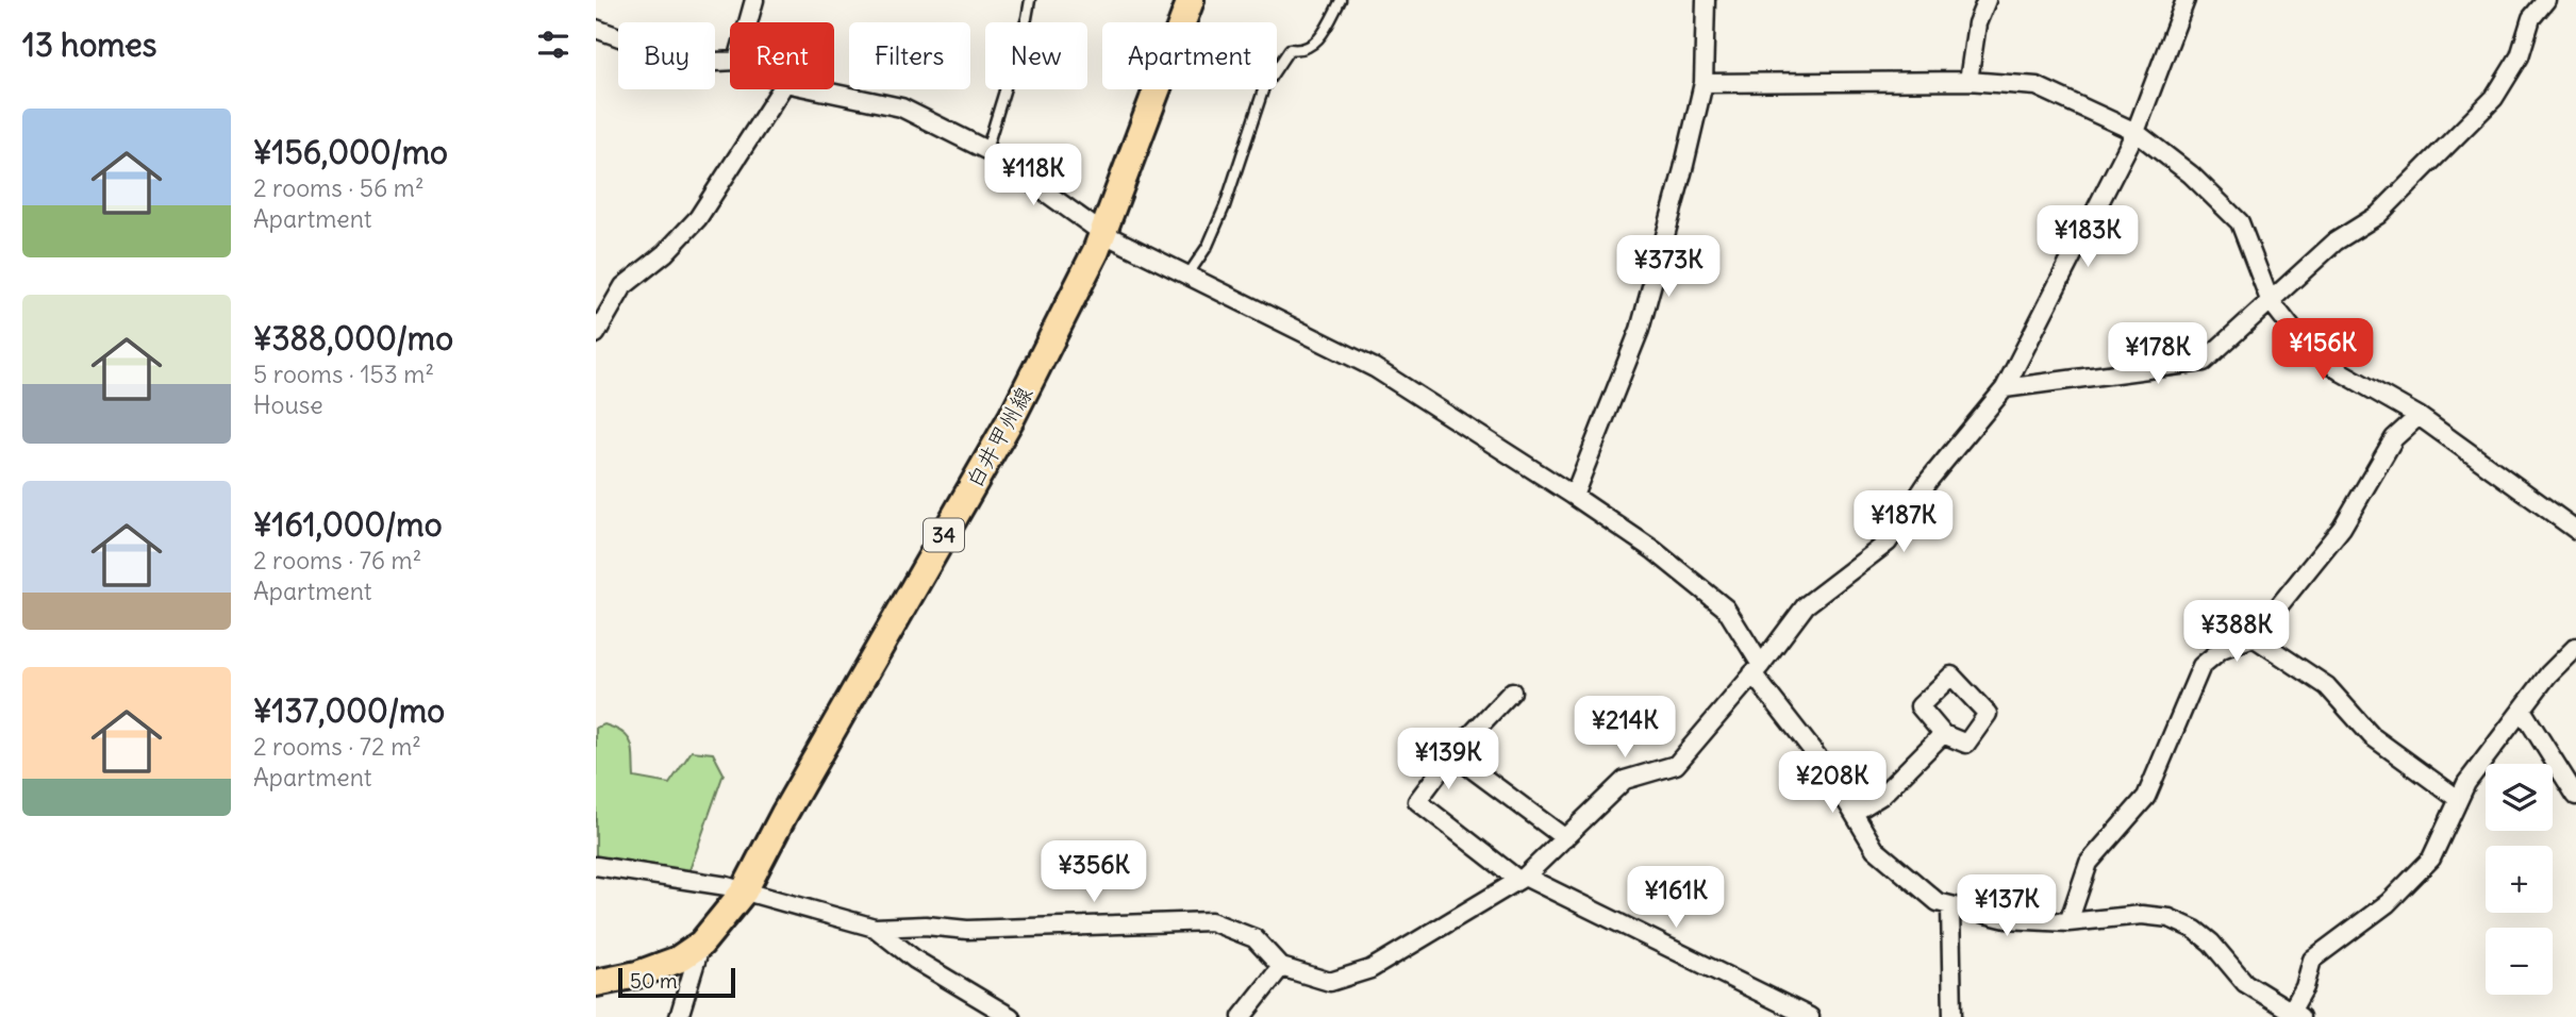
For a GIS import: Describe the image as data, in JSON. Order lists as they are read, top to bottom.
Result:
{
  "streets": {
    "main road": ["白井甲州線", "34"]
  },
  "scale_bar": "50 m",
  "page": {
    "heading": "13 homes",
    "chip": [
      "Buy",
      "Rent",
      "Filters",
      "New",
      "Apartment"
    ],
    "list": [
      {
        "name": "¥156,000/mo",
        "note": "2 rooms · 56 m² · Apartment"
      },
      {
        "name": "¥388,000/mo",
        "note": "5 rooms · 153 m² · House"
      },
      {
        "name": "¥161,000/mo",
        "note": "2 rooms · 76 m² · Apartment"
      },
      {
        "name": "¥137,000/mo",
        "note": "2 rooms · 72 m² · Apartment"
      }
    ],
    "price": [
      "¥118K",
      "¥183K",
      "¥373K",
      "¥156K",
      "¥178K",
      "¥187K",
      "¥388K",
      "¥214K",
      "¥139K",
      "¥208K",
      "¥356K",
      "¥161K",
      "¥137K"
    ],
    "map_buttons": ["+", "−"],
    "scale": "50 m"
  }
}
